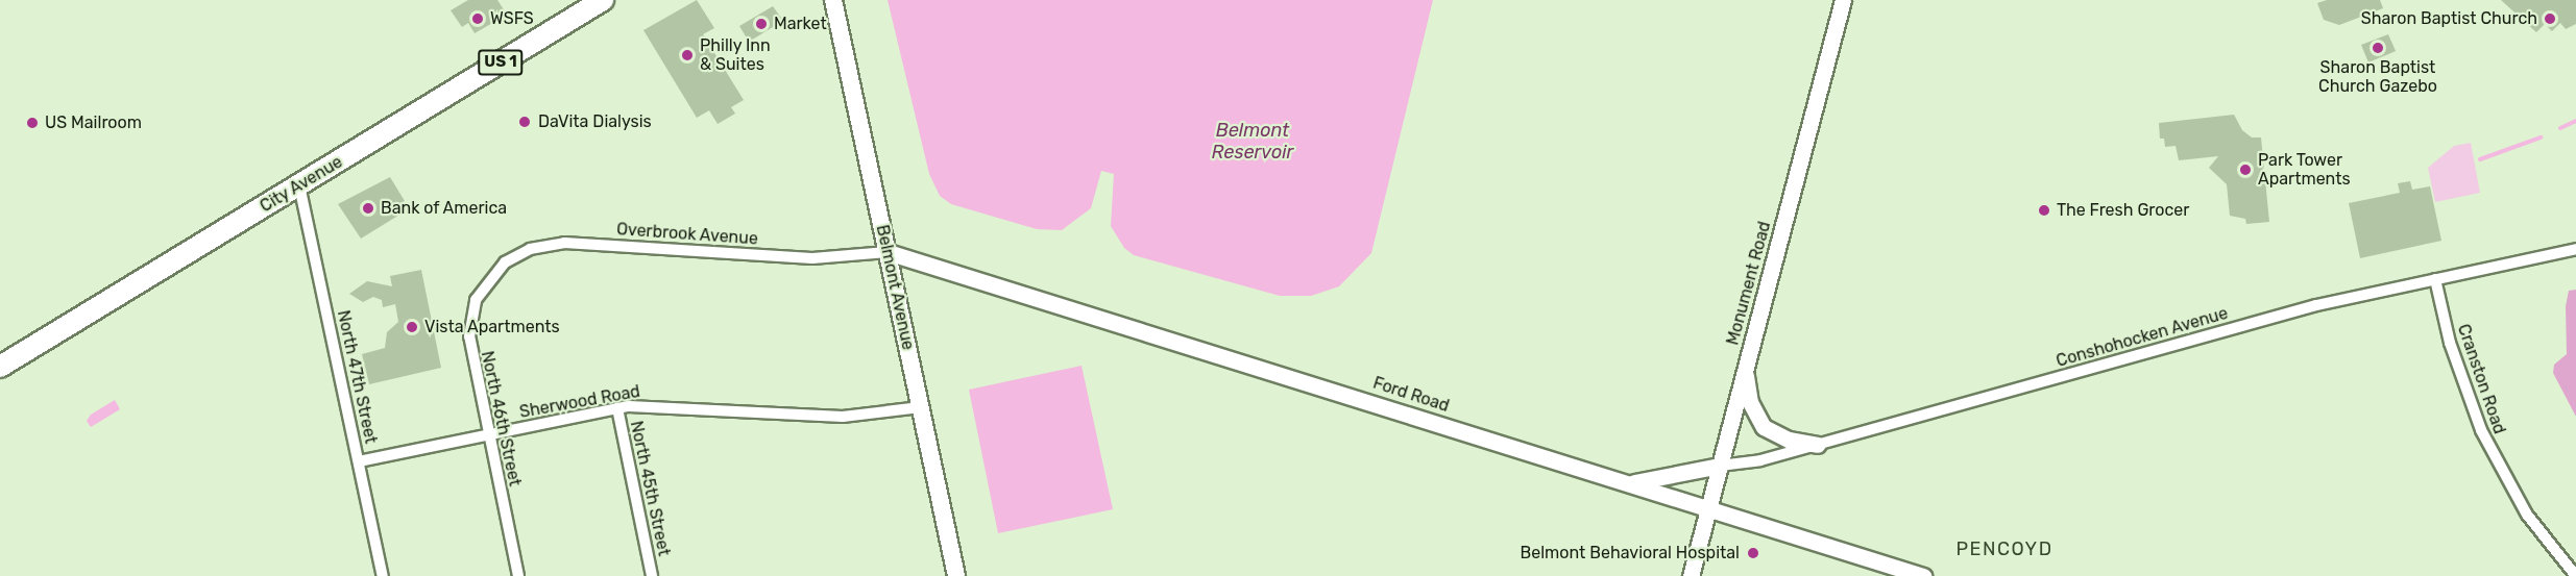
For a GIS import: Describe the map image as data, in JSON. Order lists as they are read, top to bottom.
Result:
{
  "streets": {
    "highway": ["US 1", "City Avenue"],
    "main road": ["Monument Road", "Belmont Avenue", "Ford Road"],
    "street": [
      "Overbrook Avenue",
      "Conshohocken Avenue",
      "North 47th Street",
      "Cranston Road",
      "Sherwood Road",
      "North 46th Street",
      "North 45th Street"
    ]
  },
  "crossings": [
    ["City Avenue", "North 47th Street"],
    ["Overbrook Avenue", "Belmont Avenue"],
    ["Overbrook Avenue", "Ford Road"],
    ["Overbrook Avenue", "North 46th Street"],
    ["Monument Road", "Conshohocken Avenue"],
    ["Monument Road", "Ford Road"],
    ["Belmont Avenue", "Ford Road"],
    ["Belmont Avenue", "Sherwood Road"],
    ["Conshohocken Avenue", "Cranston Road"],
    ["North 47th Street", "Sherwood Road"],
    ["Sherwood Road", "North 46th Street"],
    ["Sherwood Road", "North 45th Street"]
  ],
  "districts": ["PENCOYD"],
  "water": ["Belmont Reservoir"],
  "places": [
    "WSFS",
    "Sharon Baptist Church",
    "Market",
    "Sharon Baptist Church Gazebo",
    "Philly Inn & Suites",
    "DaVita Dialysis",
    "US Mailroom",
    "Park Tower Apartments",
    "Bank of America",
    "The Fresh Grocer",
    "Vista Apartments",
    "Belmont Behavioral Hospital"
  ]
}
